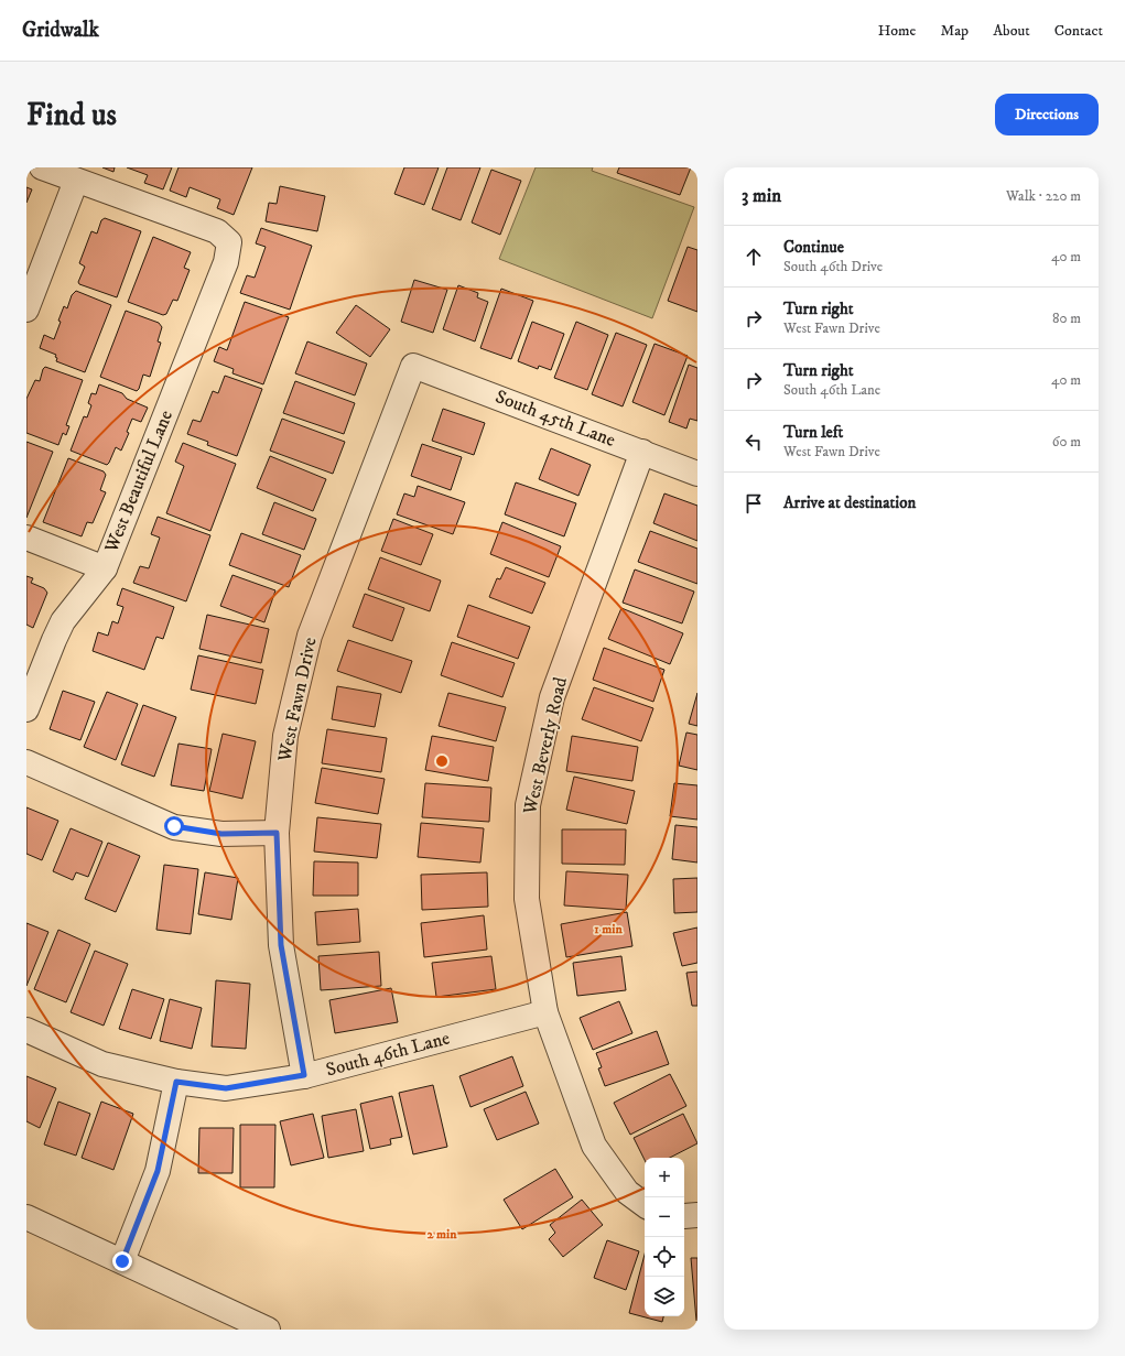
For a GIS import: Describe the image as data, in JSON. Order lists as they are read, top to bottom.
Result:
{
  "streets": {
    "street": [
      "South 45th Lane",
      "West Beautiful Lane",
      "West Fawn Drive",
      "West Beverly Road",
      "South 46th Lane"
    ]
  },
  "crossings": [
    ["South 45th Lane", "West Fawn Drive"],
    ["South 45th Lane", "West Beverly Road"],
    ["West Fawn Drive", "South 46th Lane"],
    ["West Beverly Road", "South 46th Lane"]
  ],
  "page": {
    "header": "Gridwalk",
    "nav": [
      "Home",
      "Map",
      "About",
      "Contact"
    ],
    "buttons": "Directions",
    "title": "Find us",
    "heading": ["3 min", "Walk · 220 m"],
    "list": [
      ["Continue", "South 46th Drive", "40 m"],
      ["Turn right", "West Fawn Drive", "80 m"],
      ["Turn right", "South 46th Lane", "40 m"],
      ["Turn left", "West Fawn Drive", "60 m"],
      "Arrive at destination"
    ],
    "map_buttons": ["+", "−"]
  },
  "rings": ["1 min", "2 min"]
}
